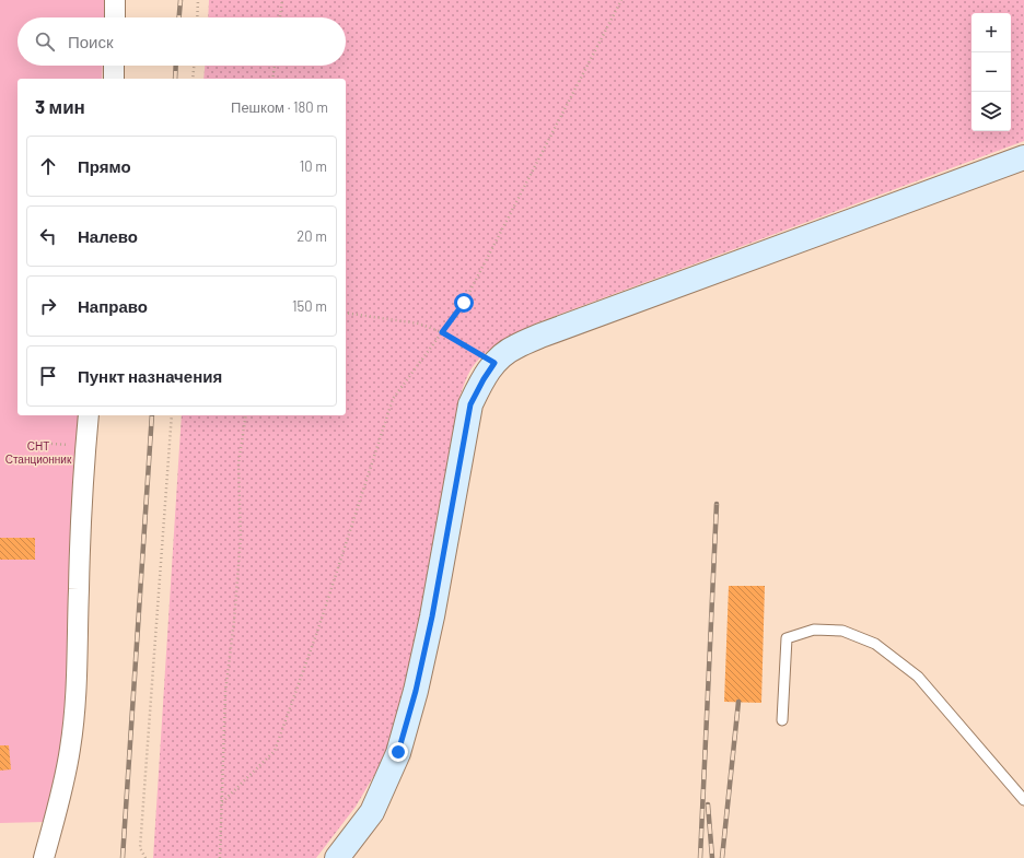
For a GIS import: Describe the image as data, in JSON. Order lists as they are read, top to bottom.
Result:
{
  "parks": ["СНТ Станционник"],
  "page": {
    "map_buttons": ["+", "−"],
    "search": "Поиск",
    "heading": ["3 мин", "Пешком · 180 m"],
    "list": [
      ["Прямо", "10 m"],
      ["Налево", "20 m"],
      ["Направо", "150 m"],
      "Пункт назначения"
    ]
  }
}
